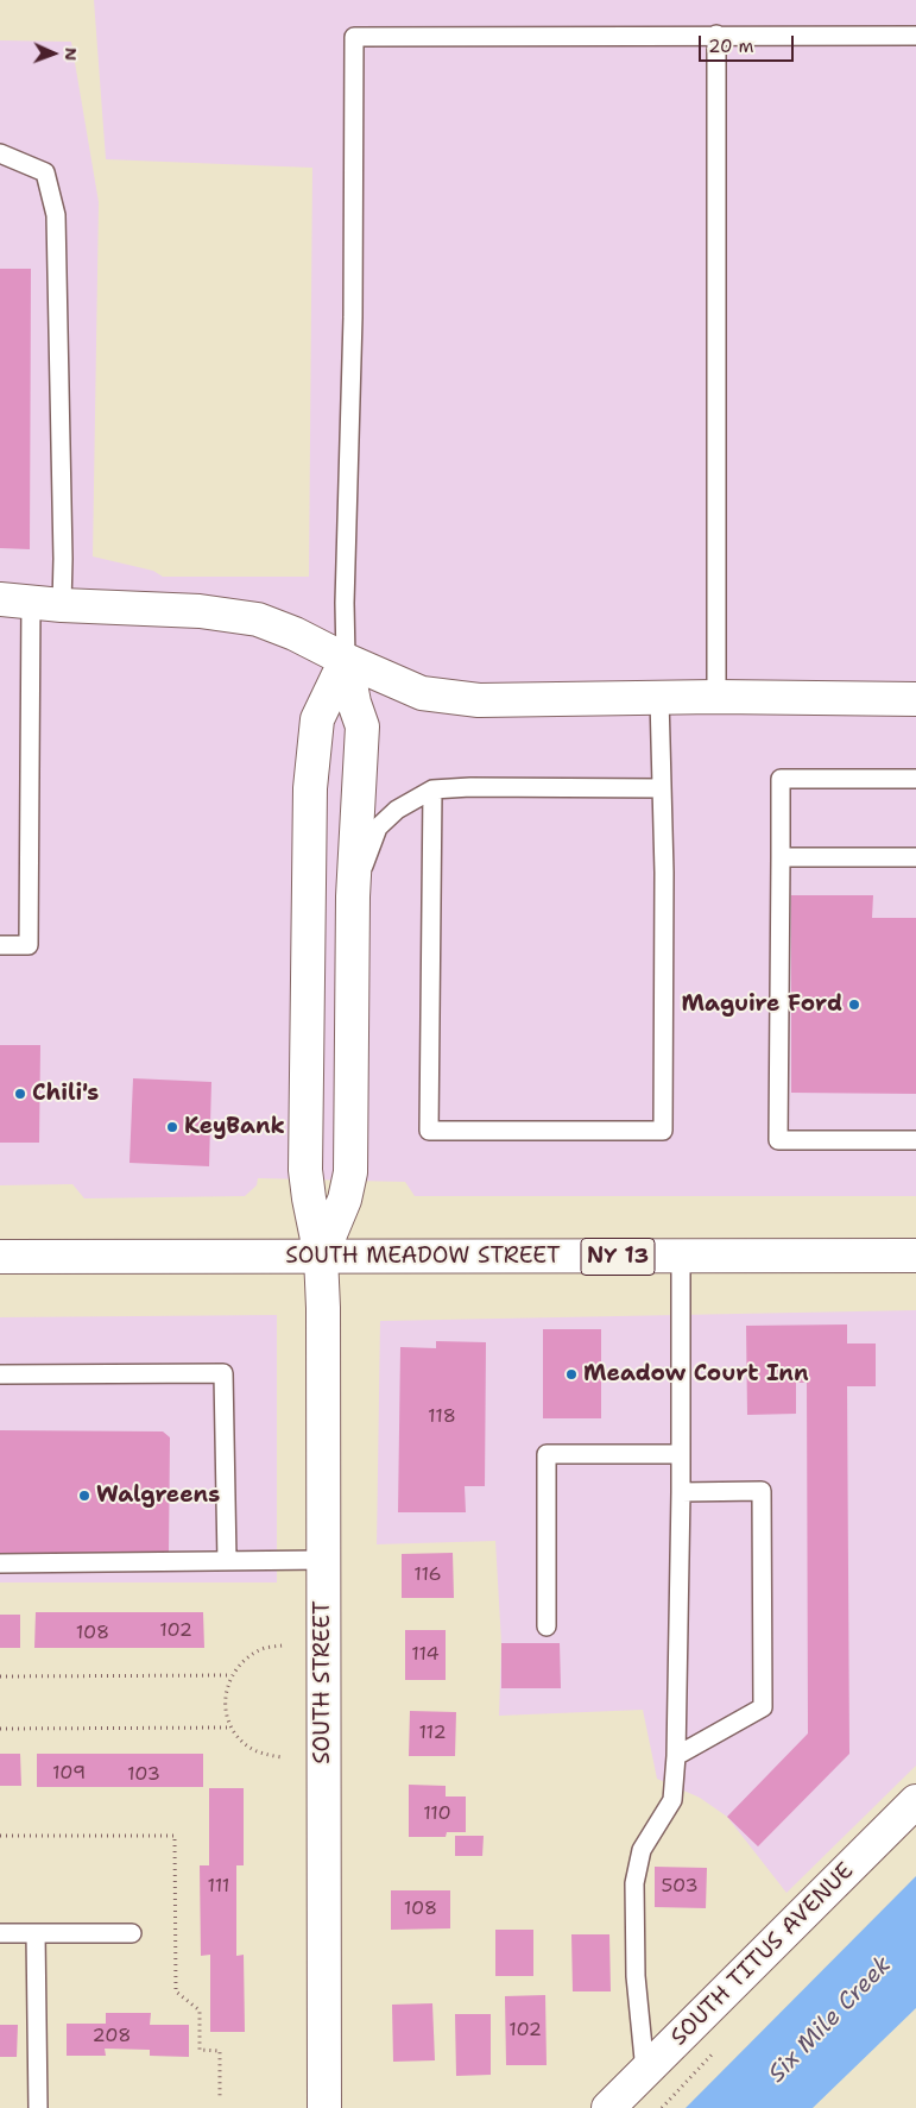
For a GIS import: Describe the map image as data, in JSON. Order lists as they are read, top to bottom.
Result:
{
  "streets": {
    "main road": [
      "SOUTH MEADOW STREET",
      "NY 13",
      "SOUTH STREET",
      "SOUTH TITUS AVENUE"
    ]
  },
  "crossings": [
    ["SOUTH MEADOW STREET", "SOUTH STREET"]
  ],
  "water": ["Six Mile Creek"],
  "places": [
    "Maguire Ford",
    "Chili's",
    "KeyBank",
    "Meadow Court Inn",
    "Walgreens"
  ],
  "house_numbers": [
    "118",
    "116",
    "102",
    "108",
    "114",
    "112",
    "109",
    "103",
    "110",
    "111",
    "503",
    "108",
    "102",
    "208"
  ],
  "scale_bar": "20 m",
  "north": "right"
}
